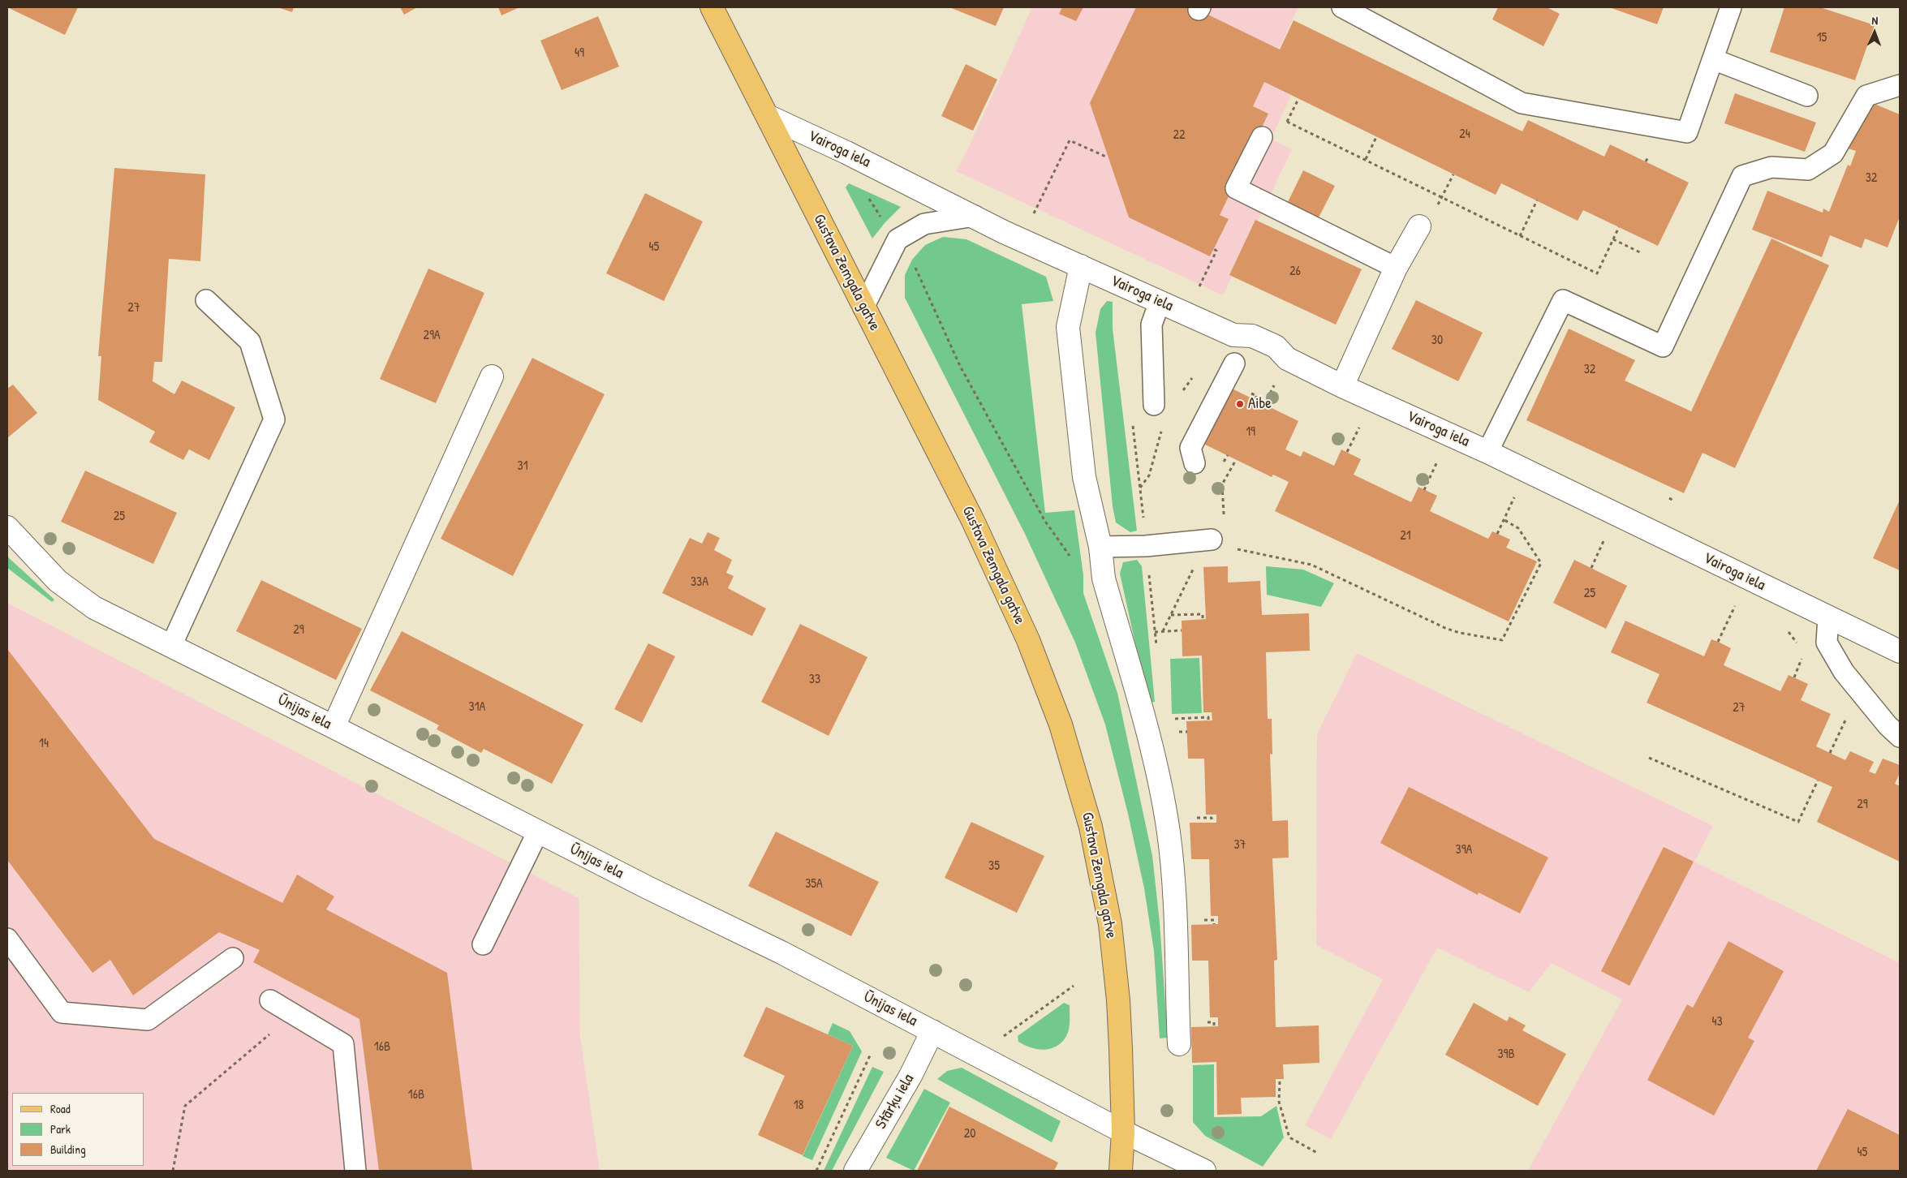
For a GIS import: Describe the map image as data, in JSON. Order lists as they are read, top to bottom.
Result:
{
  "streets": {
    "main road": ["Gustava Zemgala gatve"],
    "street": ["Vairoga iela", "Ūnijas iela", "Stārķu iela"]
  },
  "crossings": [
    ["Vairoga iela", "Gustava Zemgala gatve"],
    ["Gustava Zemgala gatve", "Ūnijas iela"],
    ["Ūnijas iela", "Stārķu iela"]
  ],
  "places": ["Aibe"],
  "house_numbers": [
    "15",
    "49",
    "24",
    "22",
    "32",
    "45",
    "26",
    "27",
    "29A",
    "30",
    "32",
    "19",
    "31",
    "25",
    "21",
    "33A",
    "25",
    "29",
    "33",
    "31A",
    "27",
    "14",
    "29",
    "37",
    "39A",
    "35",
    "35A",
    "43",
    "16B",
    "39B",
    "16B",
    "18",
    "20",
    "45"
  ],
  "legend": ["Road", "Park", "Building"],
  "north": "top"
}
